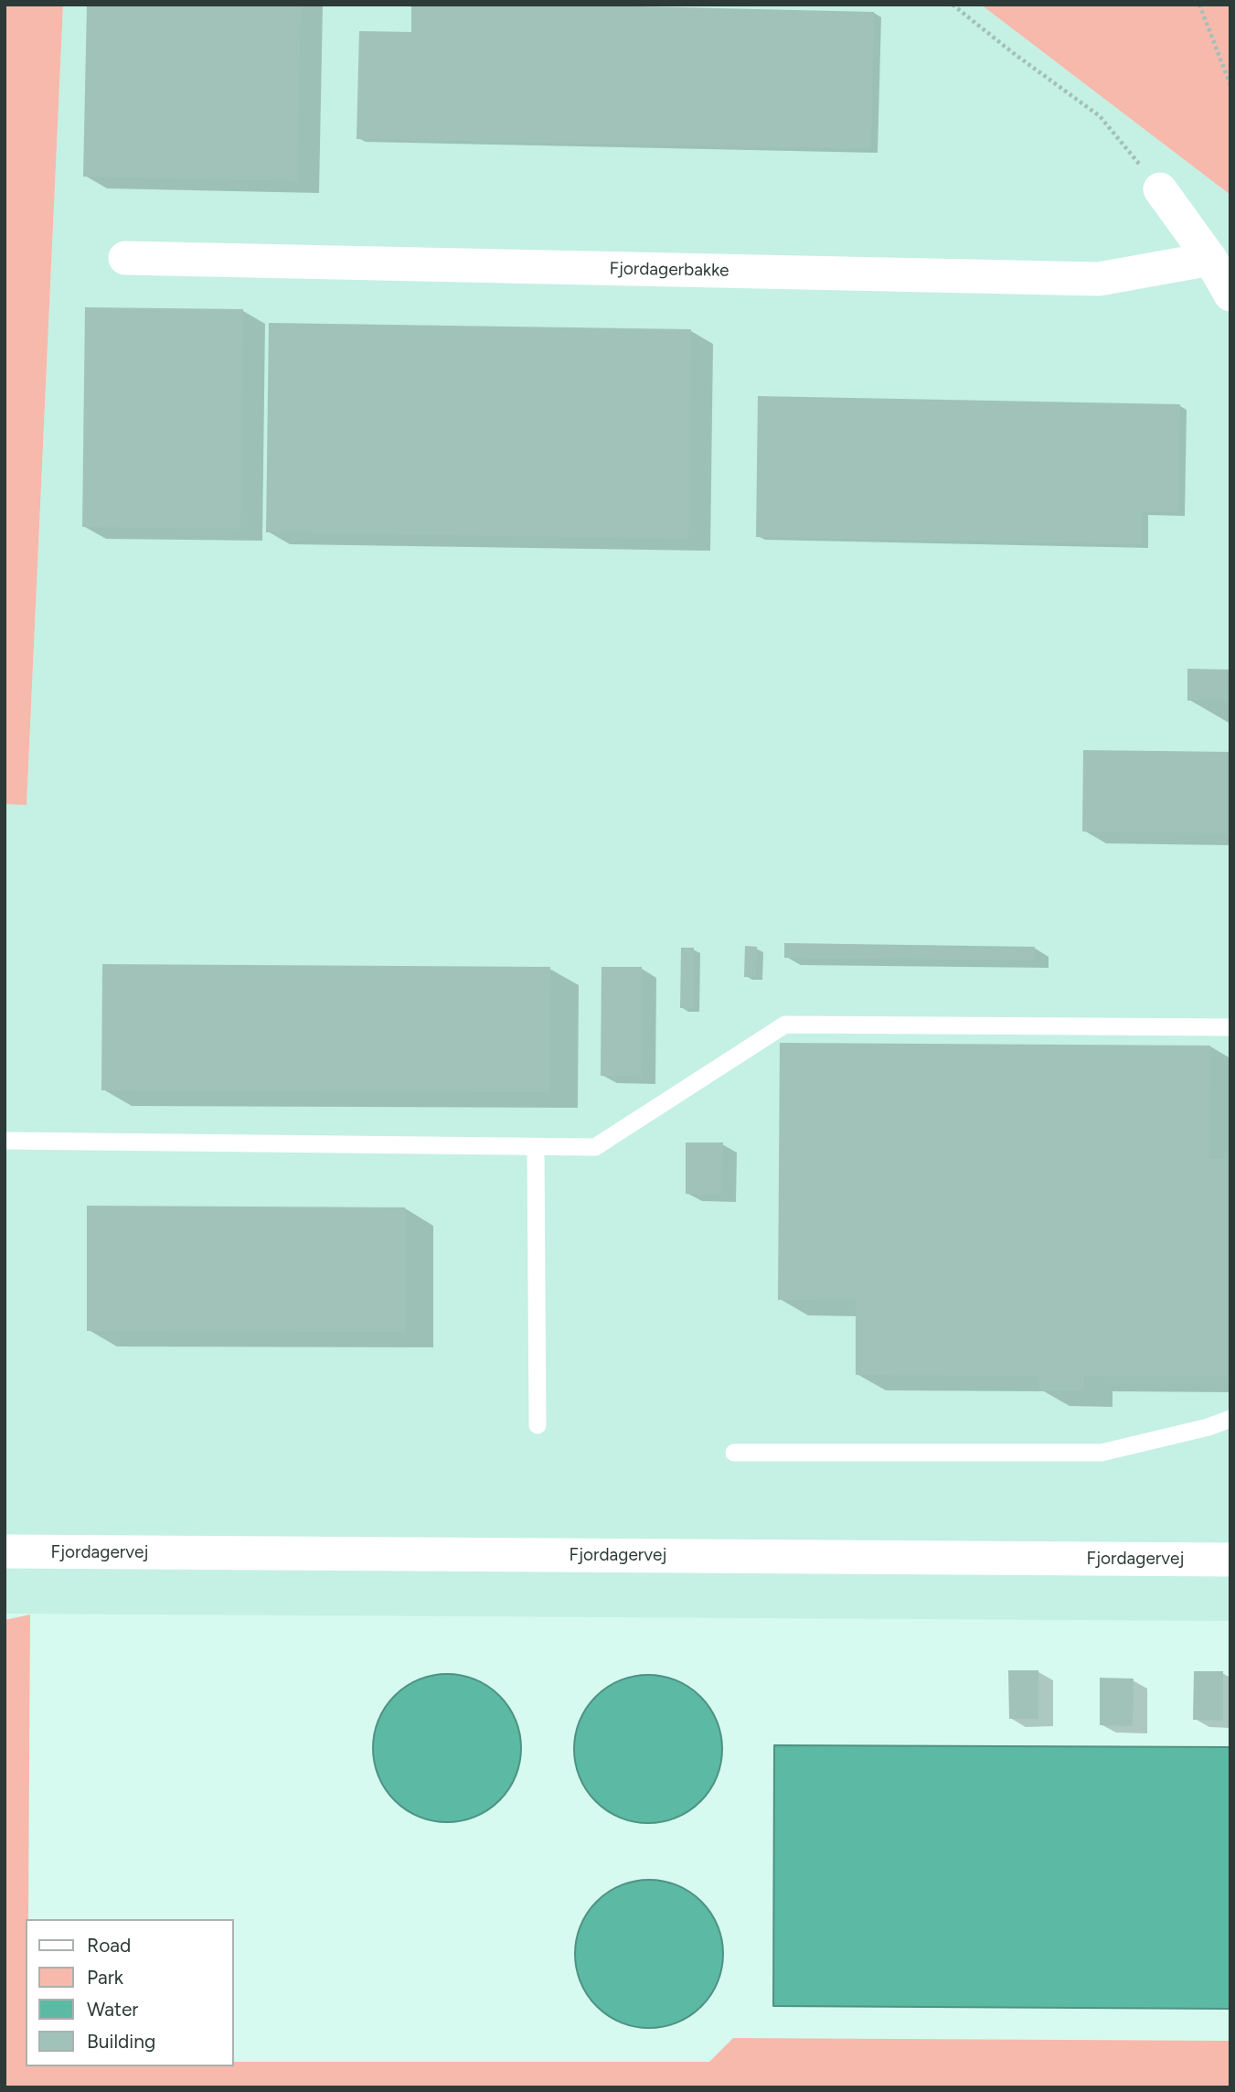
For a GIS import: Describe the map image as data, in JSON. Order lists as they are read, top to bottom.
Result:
{
  "streets": {
    "street": ["Fjordagerbakke", "Fjordagervej"]
  },
  "legend": [
    "Road",
    "Park",
    "Water",
    "Building"
  ]
}
